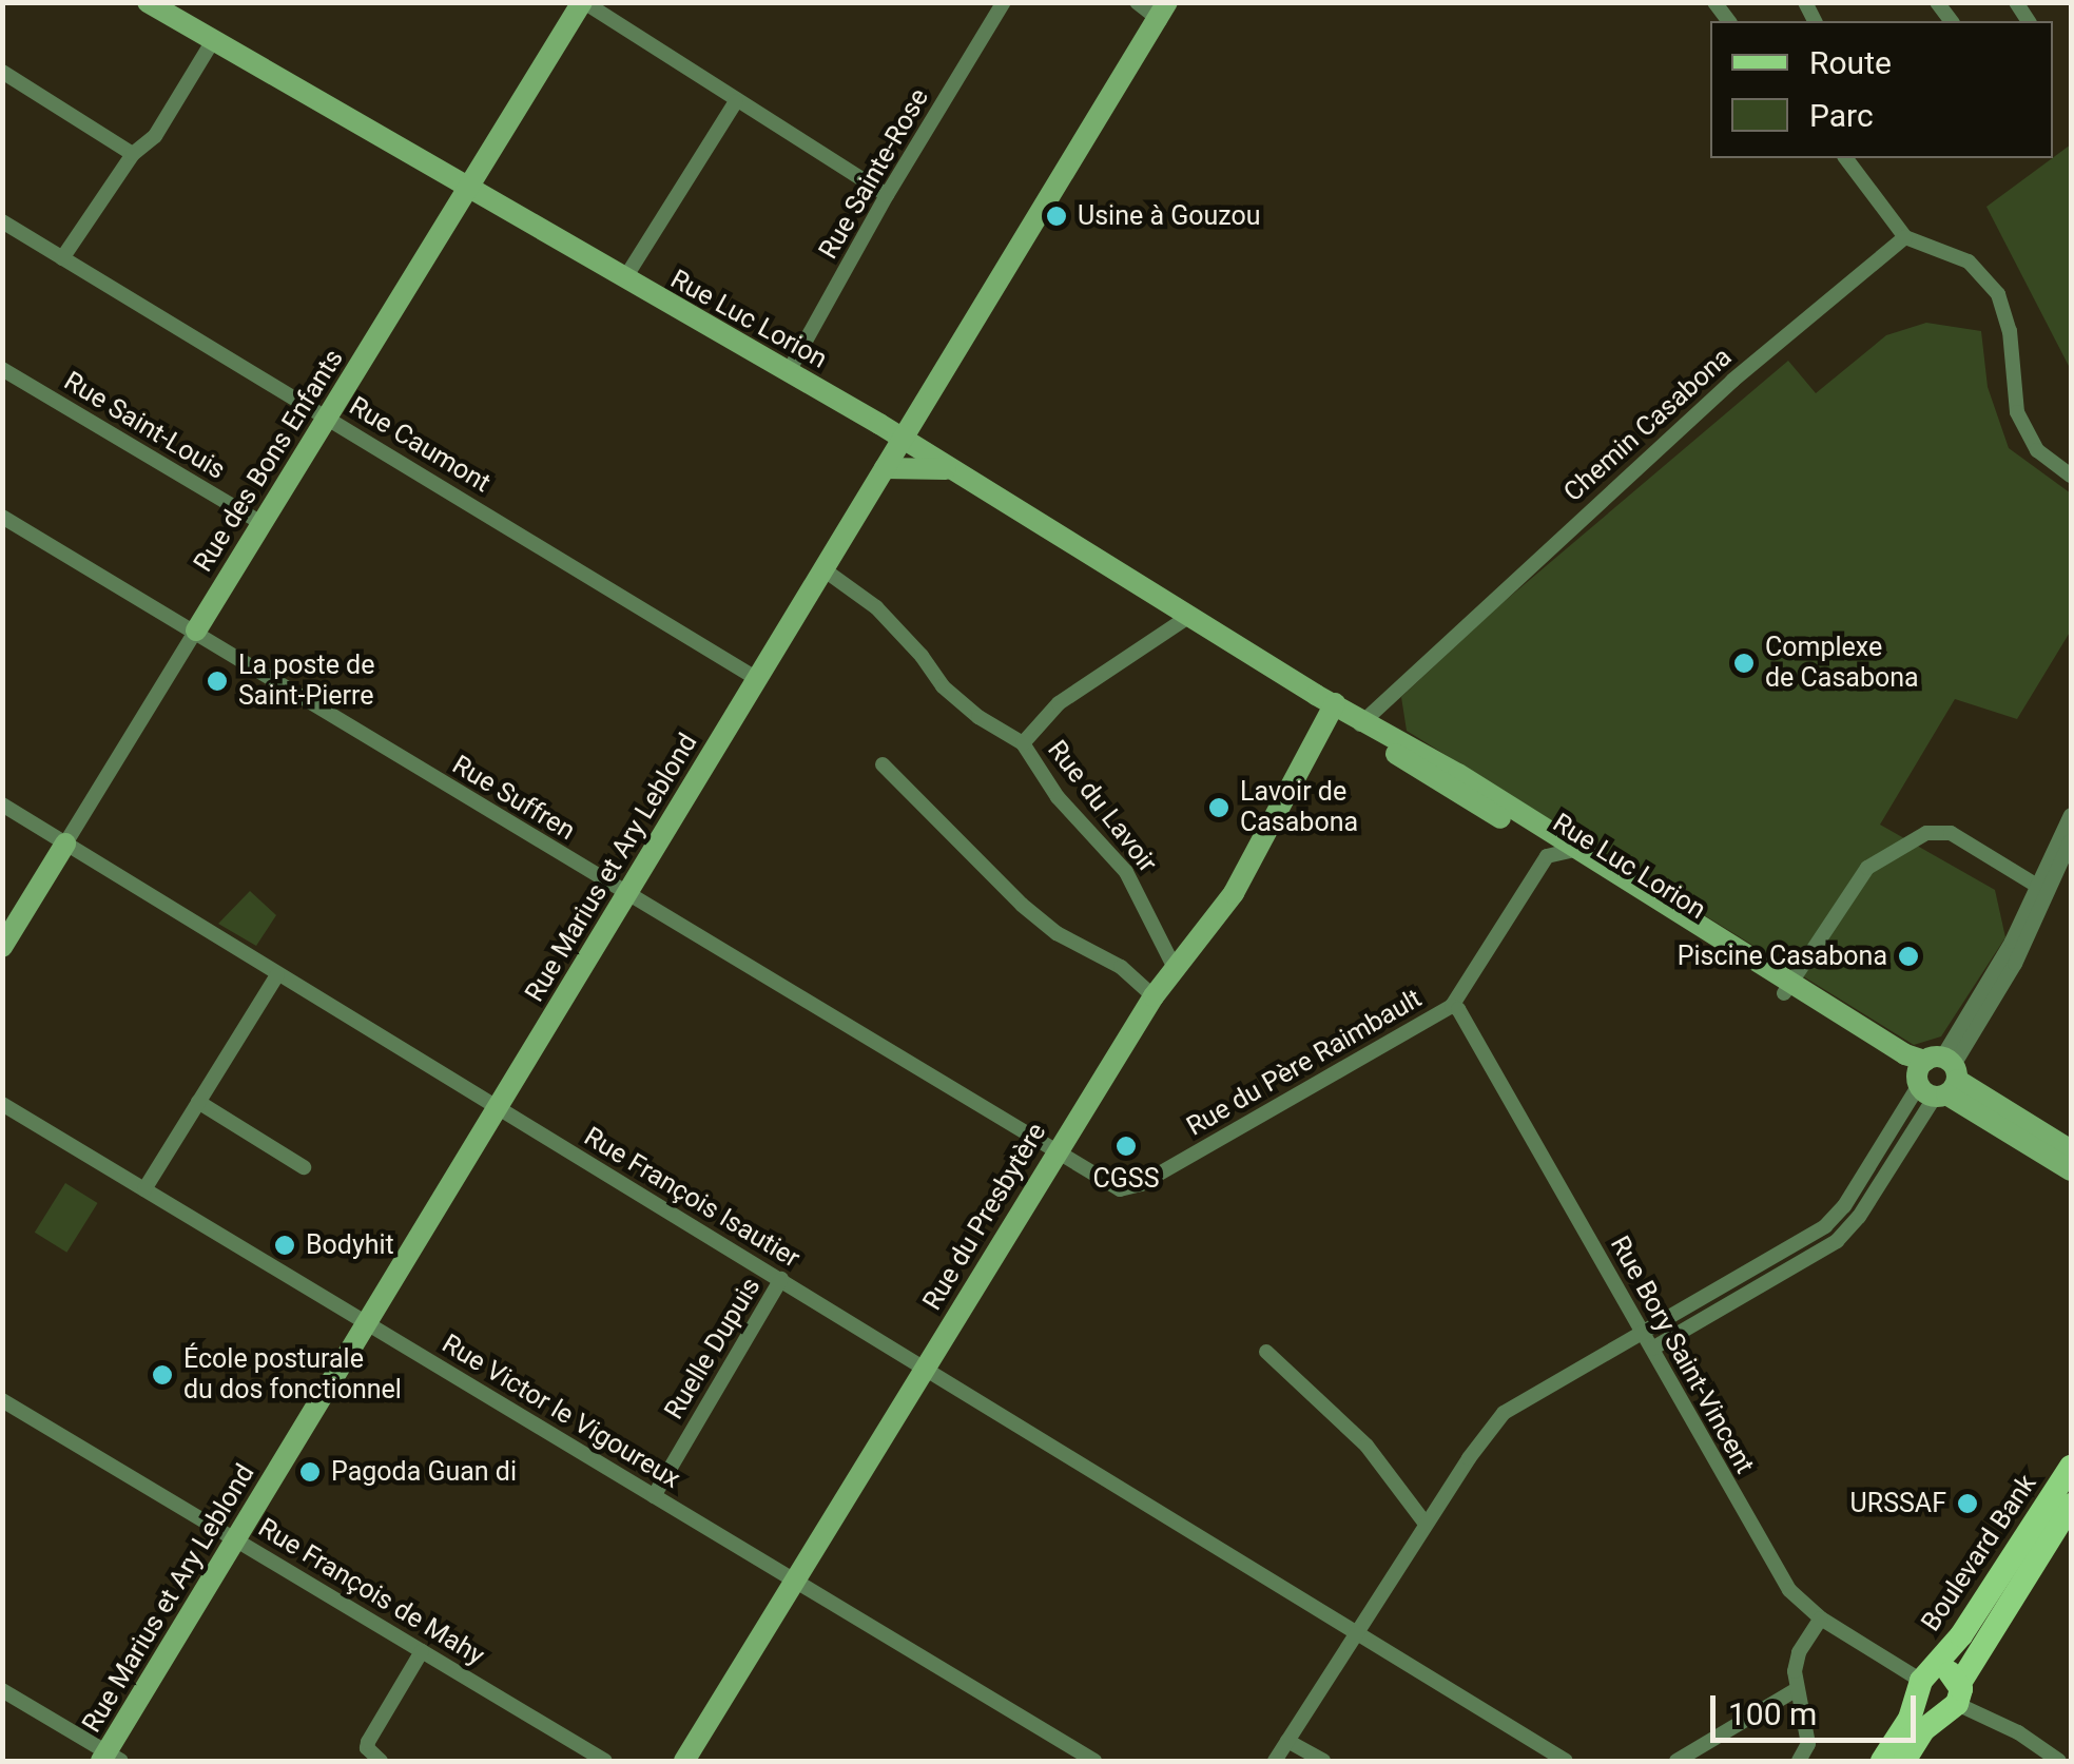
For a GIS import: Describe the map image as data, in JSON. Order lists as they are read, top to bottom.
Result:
{
  "streets": {
    "main road": ["Boulevard Bank"],
    "street": [
      "Rue Sainte-Rose",
      "Rue Luc Lorion",
      "Chemin Casabona",
      "Rue Saint-Louis",
      "Rue Caumont",
      "Rue des Bons Enfants",
      "Rue Suffren",
      "Rue du Lavoir",
      "Rue Marius et Ary Leblond",
      "Rue du Père Raimbault",
      "Rue François Isautier",
      "Rue du Presbytère",
      "Ruelle Dupuis",
      "Rue Bory Saint-Vincent",
      "Rue Victor le Vigoureux",
      "Rue François de Mahy"
    ]
  },
  "crossings": [
    ["Rue Sainte-Rose", "Rue Luc Lorion"],
    ["Rue Luc Lorion", "Chemin Casabona"],
    ["Rue Luc Lorion", "Rue des Bons Enfants"],
    ["Rue Luc Lorion", "Rue Marius et Ary Leblond"],
    ["Rue Luc Lorion", "Rue du Père Raimbault"],
    ["Rue Luc Lorion", "Rue du Presbytère"],
    ["Rue Saint-Louis", "Rue des Bons Enfants"],
    ["Rue Caumont", "Rue des Bons Enfants"],
    ["Rue Caumont", "Rue Marius et Ary Leblond"],
    ["Rue des Bons Enfants", "Rue Suffren"],
    ["Rue des Bons Enfants", "Rue François Isautier"],
    ["Rue Suffren", "Rue Marius et Ary Leblond"],
    ["Rue Suffren", "Rue du Père Raimbault"],
    ["Rue Suffren", "Rue du Presbytère"],
    ["Rue du Lavoir", "Rue Marius et Ary Leblond"],
    ["Rue du Lavoir", "Rue du Presbytère"],
    ["Rue Marius et Ary Leblond", "Rue François Isautier"],
    ["Rue Marius et Ary Leblond", "Rue Victor le Vigoureux"],
    ["Rue Marius et Ary Leblond", "Rue François de Mahy"],
    ["Rue du Père Raimbault", "Rue du Presbytère"],
    ["Rue du Père Raimbault", "Rue Bory Saint-Vincent"],
    ["Rue François Isautier", "Rue du Presbytère"],
    ["Rue François Isautier", "Ruelle Dupuis"],
    ["Rue du Presbytère", "Rue Victor le Vigoureux"],
    ["Ruelle Dupuis", "Rue Victor le Vigoureux"],
    ["Rue Bory Saint-Vincent", "Boulevard Bank"]
  ],
  "places": [
    "Usine à Gouzou",
    "Complexe de Casabona",
    "La poste de Saint-Pierre",
    "Lavoir de Casabona",
    "Piscine Casabona",
    "CGSS",
    "Bodyhit",
    "École posturale du dos fonctionnel",
    "Pagoda Guan di",
    "URSSAF"
  ],
  "legend": ["Route", "Parc"],
  "scale_bar": "100 m"
}
